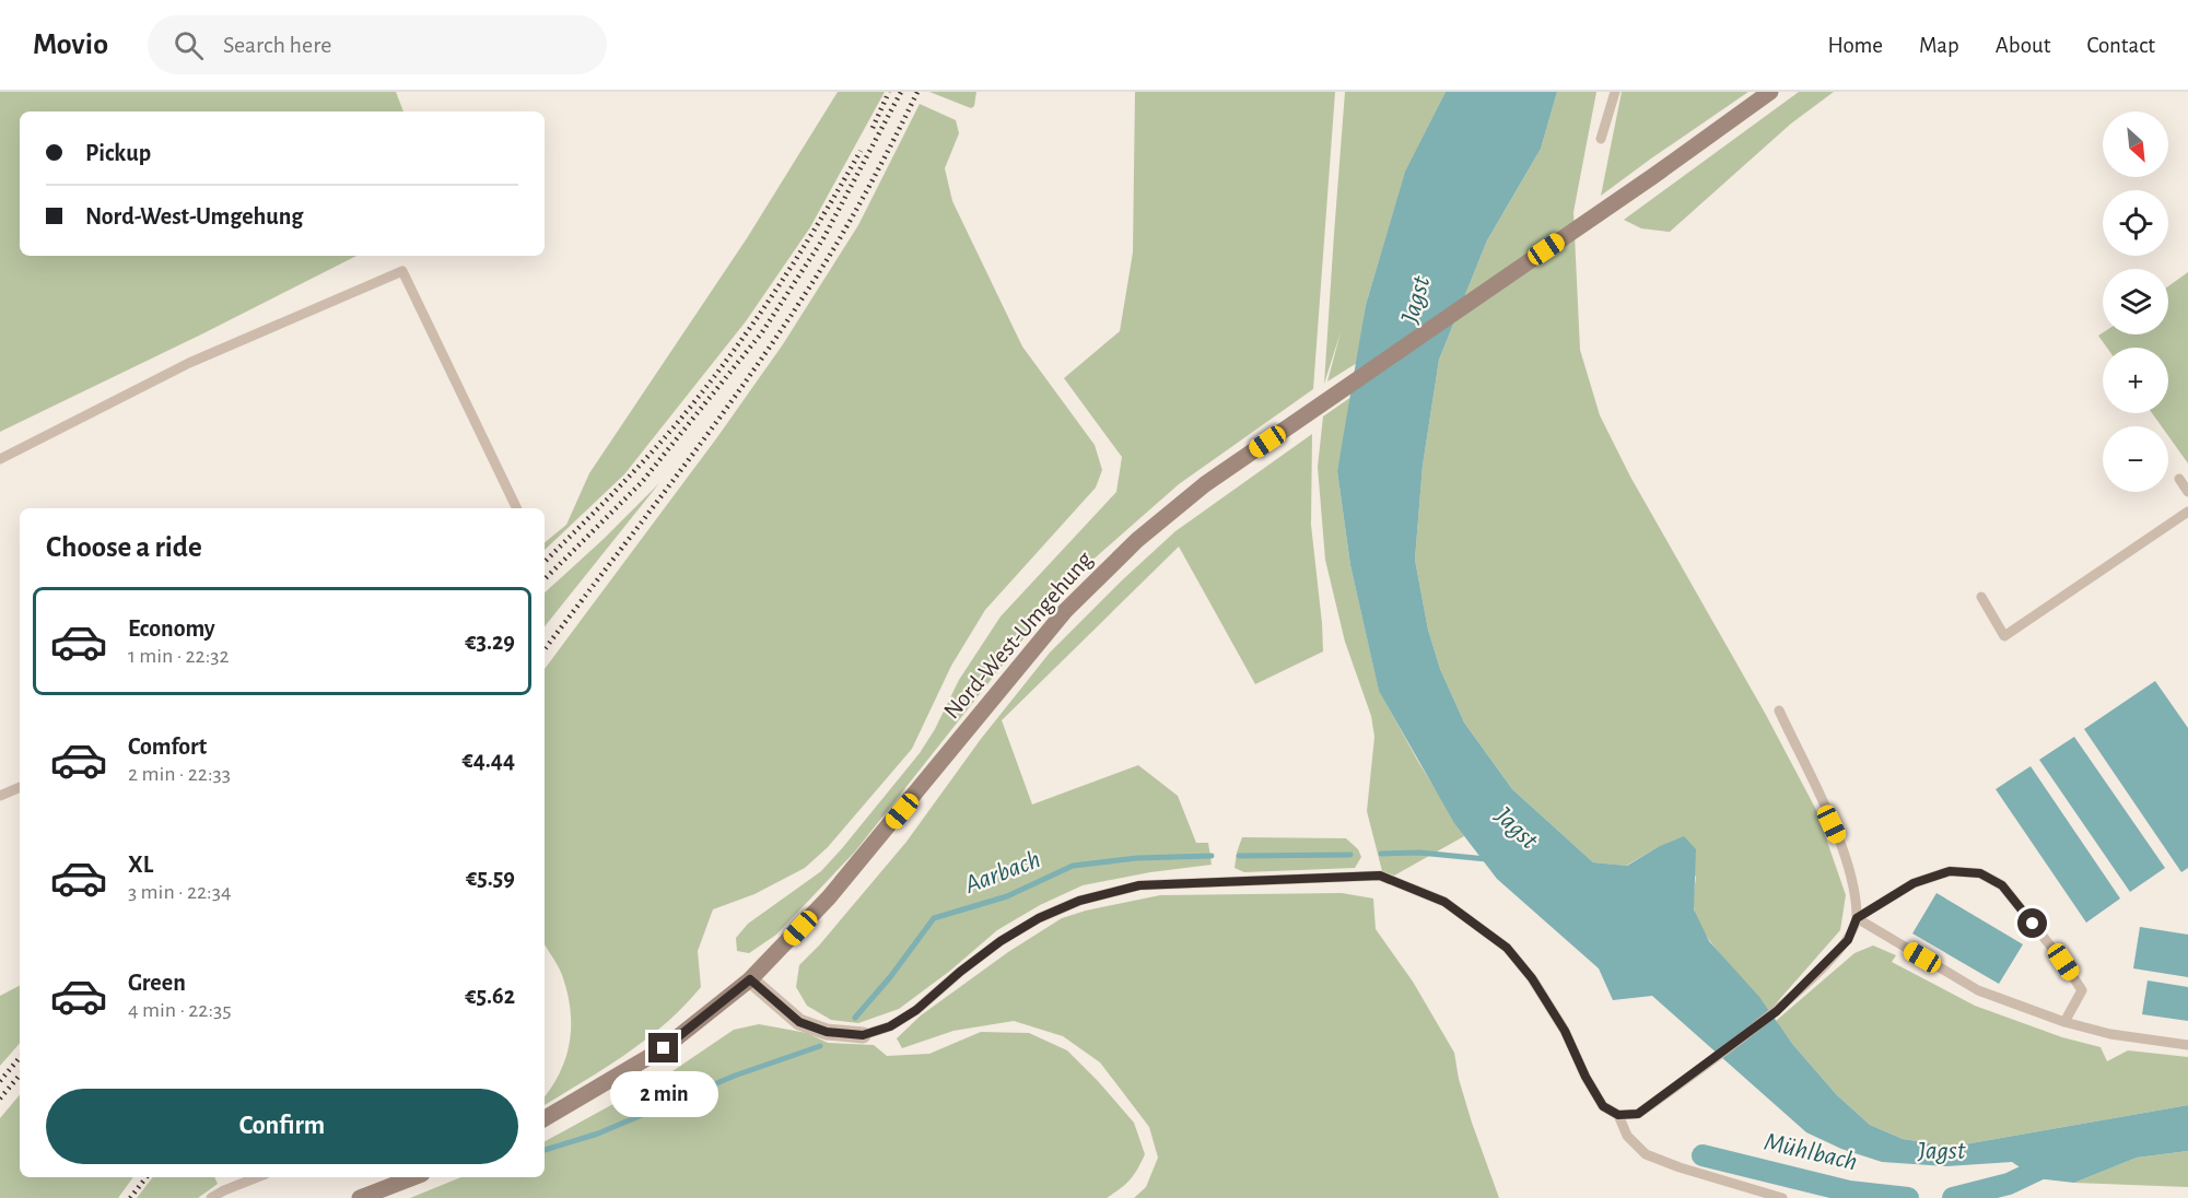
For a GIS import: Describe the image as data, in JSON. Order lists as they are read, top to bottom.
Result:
{
  "streets": {
    "main road": ["Nord-West-Umgehung"]
  },
  "water": ["Jagst", "Aarbach", "Mühlbach"],
  "north": "bottom right",
  "page": {
    "header": "Movio",
    "search": "Search here",
    "nav": [
      "Home",
      "Map",
      "About",
      "Contact"
    ],
    "map_buttons": ["+", "−"],
    "banner": ["Pickup", "Nord-West-Umgehung"],
    "heading": "Choose a ride",
    "list": [
      {
        "name": "Economy",
        "note": "1 min · 22:32",
        "value": "€3.29"
      },
      {
        "name": "Comfort",
        "note": "2 min · 22:33",
        "value": "€4.44"
      },
      {
        "name": "XL",
        "note": "3 min · 22:34",
        "value": "€5.59"
      },
      {
        "name": "Green",
        "note": "4 min · 22:35",
        "value": "€5.62"
      }
    ],
    "bubble": "2 min",
    "buttons": "Confirm"
  }
}
